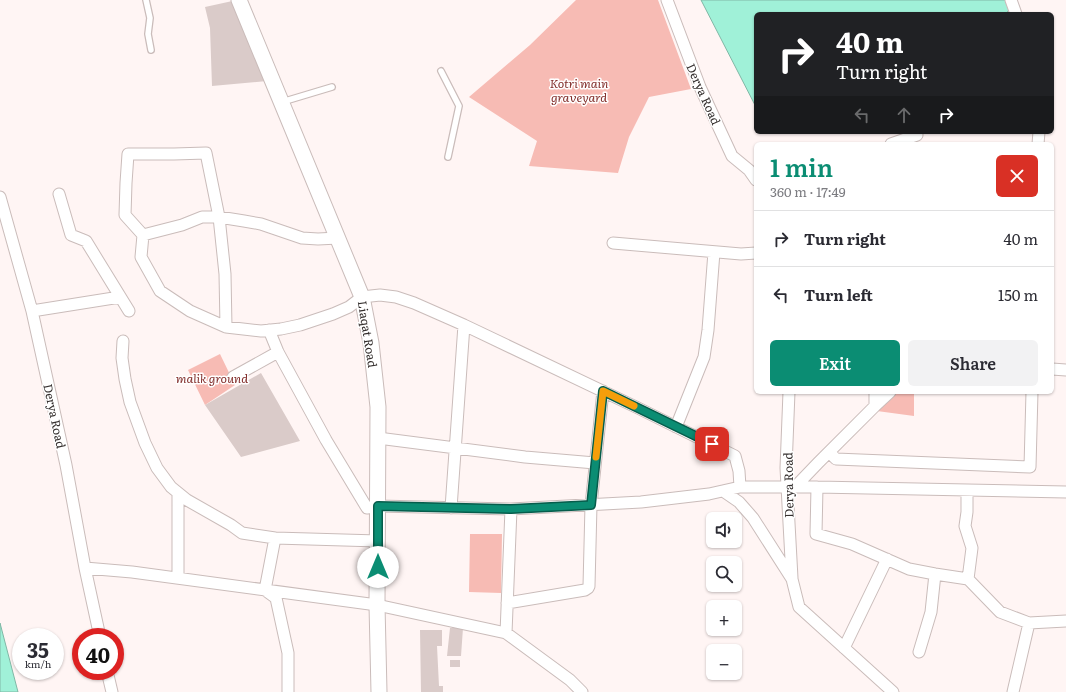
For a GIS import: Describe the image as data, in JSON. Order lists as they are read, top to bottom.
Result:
{
  "streets": {
    "street": ["Derya Road", "Liaqat Road"]
  },
  "parks": ["Kotri main graveyard", "malik ground"],
  "page": {
    "turn": ["40 m", "Turn right"],
    "heading": ["1 min", "360 m · 17:49"],
    "list": [
      {
        "name": "Turn right",
        "value": "40 m"
      },
      {
        "name": "Turn left",
        "value": "150 m"
      }
    ],
    "buttons": ["Exit", "Share"],
    "map_buttons": ["+", "−"],
    "speed": "35 km/h",
    "limit": "40"
  }
}
